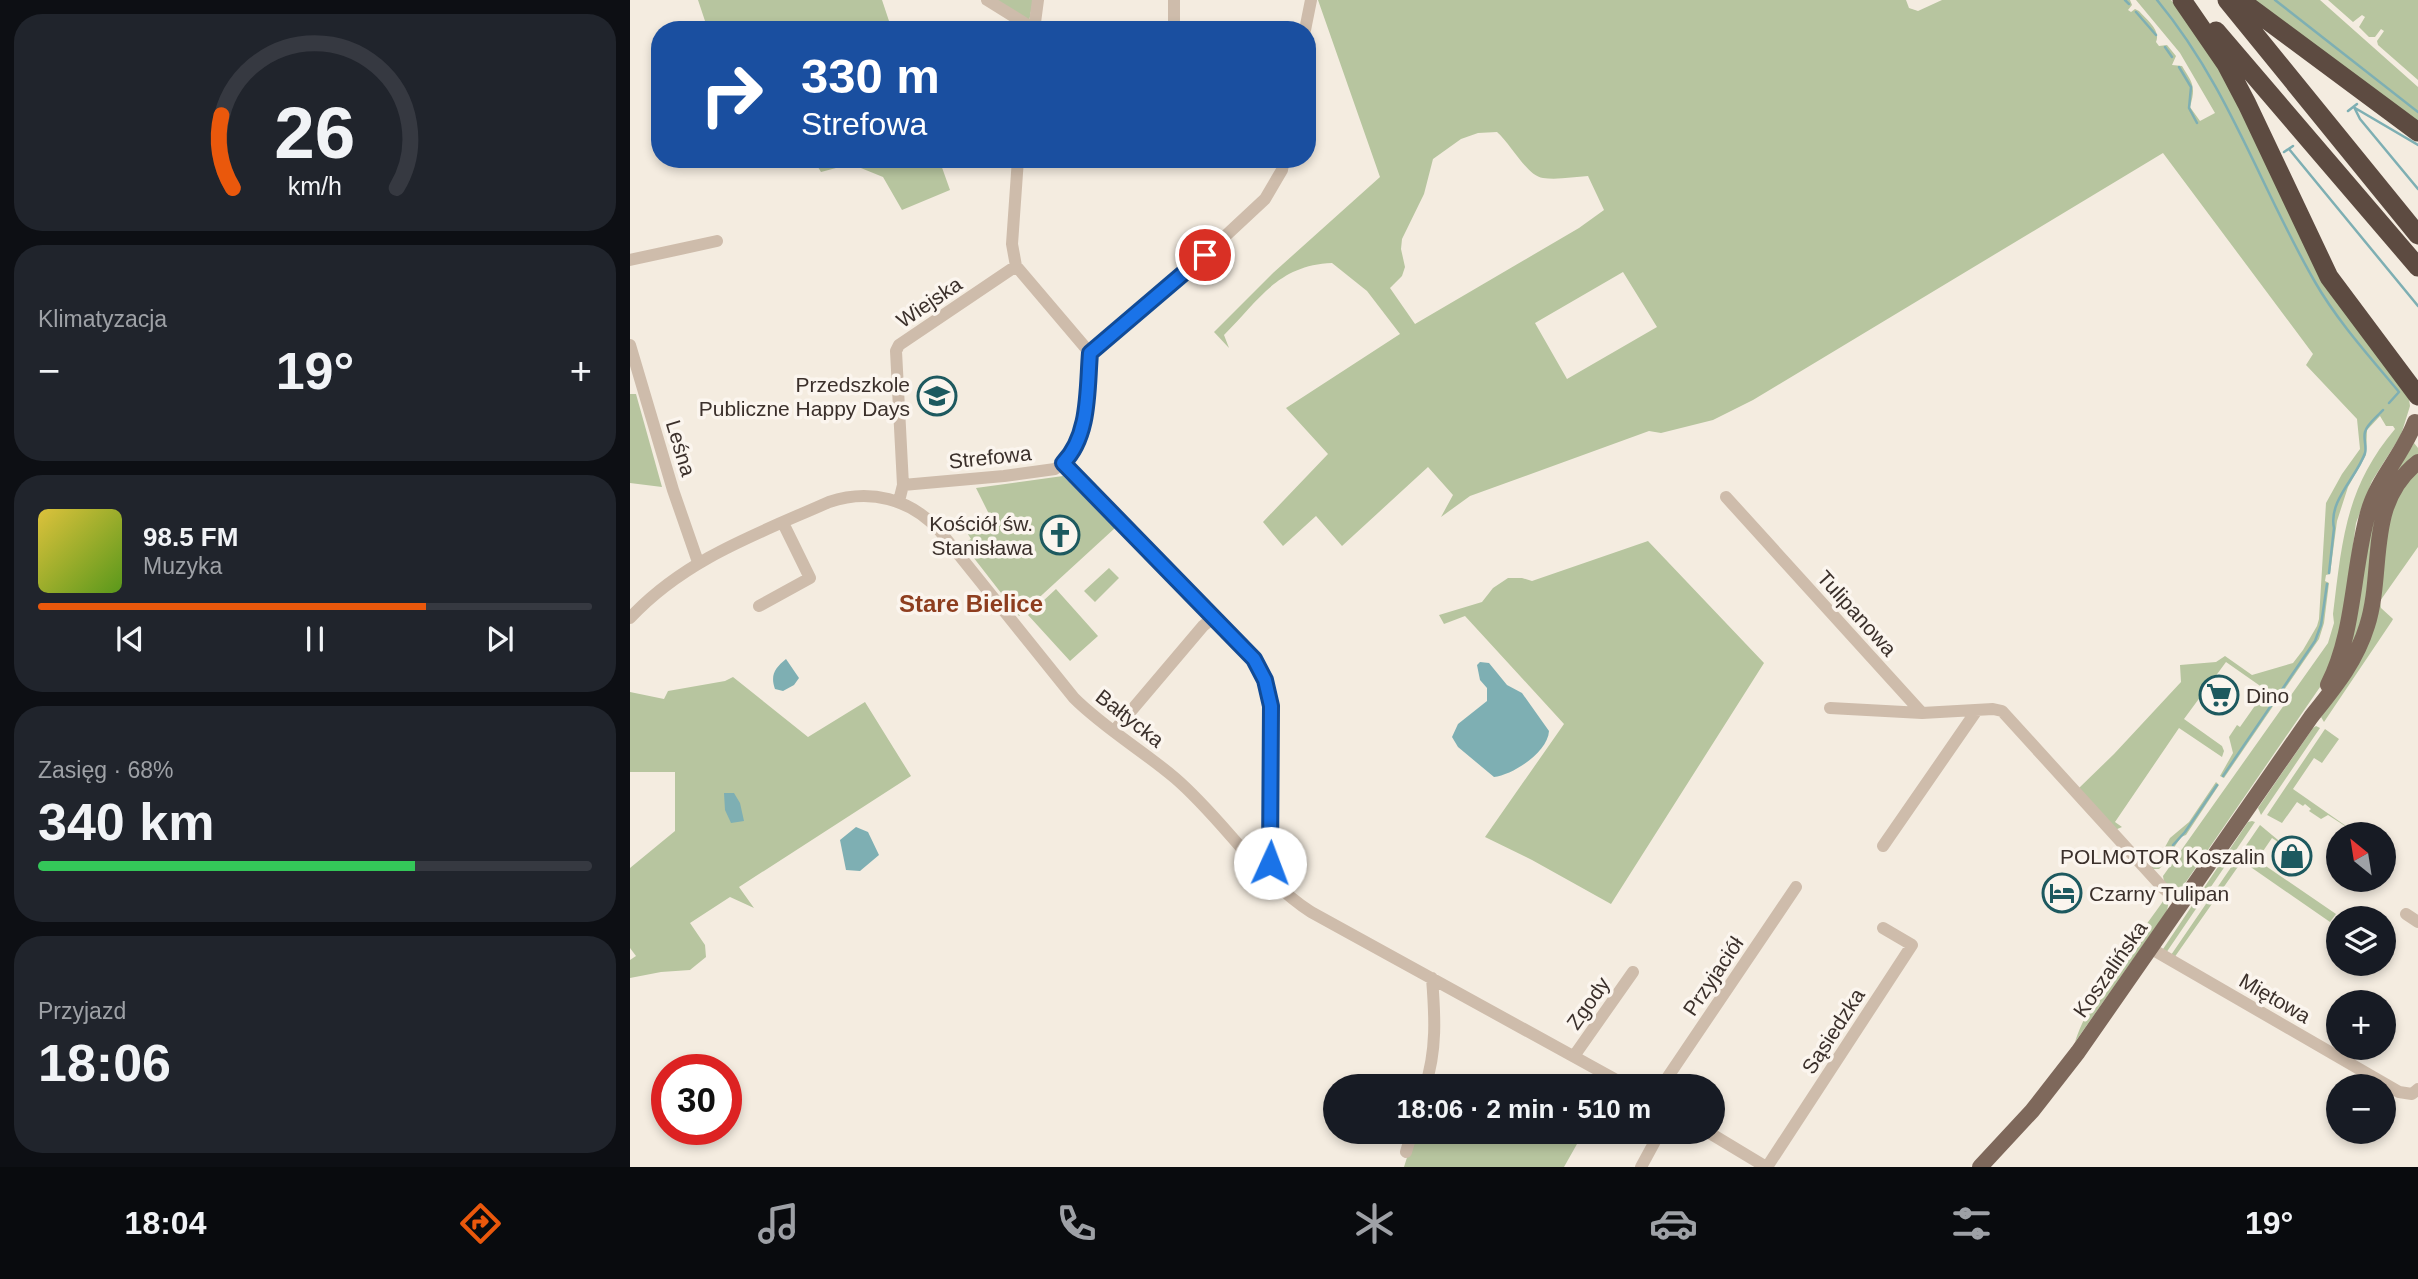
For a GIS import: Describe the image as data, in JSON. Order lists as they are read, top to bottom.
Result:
{
  "streets": {
    "main road": ["Koszalińska"],
    "street": [
      "Wiejska",
      "Leśna",
      "Strefowa",
      "Tulipanowa",
      "Bałtycka",
      "Przyjaciół",
      "Miętowa",
      "Zgody",
      "Sąsiedzka"
    ]
  },
  "crossings": [
    ["Wiejska", "Strefowa"],
    ["Wiejska", "Bałtycka"],
    ["Leśna", "Bałtycka"],
    ["Bałtycka", "Zgody"],
    ["Koszalińska", "Miętowa"]
  ],
  "districts": ["Stare Bielice"],
  "places": {
    "school or university": ["Przedszkole Publiczne Happy Days"],
    "church": ["Kościół św. Stanisława"],
    "supermarket": ["Dino"],
    "shop": ["POLMOTOR Koszalin"],
    "hotel": ["Czarny Tulipan"]
  },
  "north": "top left",
  "page": {
    "turn": ["330 m", "Strefowa"],
    "tile": [
      "Klimatyzacja",
      ["Zasięg · 68%", "340 km"],
      ["Przyjazd", "18:06"]
    ],
    "heat": ["−", "19°", "+"],
    "song": ["98.5 FM", "Muzyka"],
    "map_buttons": ["+", "−"],
    "limit": "30",
    "trip": "18:06 · 2 min · 510 m",
    "tabs": ["18:04", "19°"],
    "gauge": ["26", "km/h"]
  }
}
